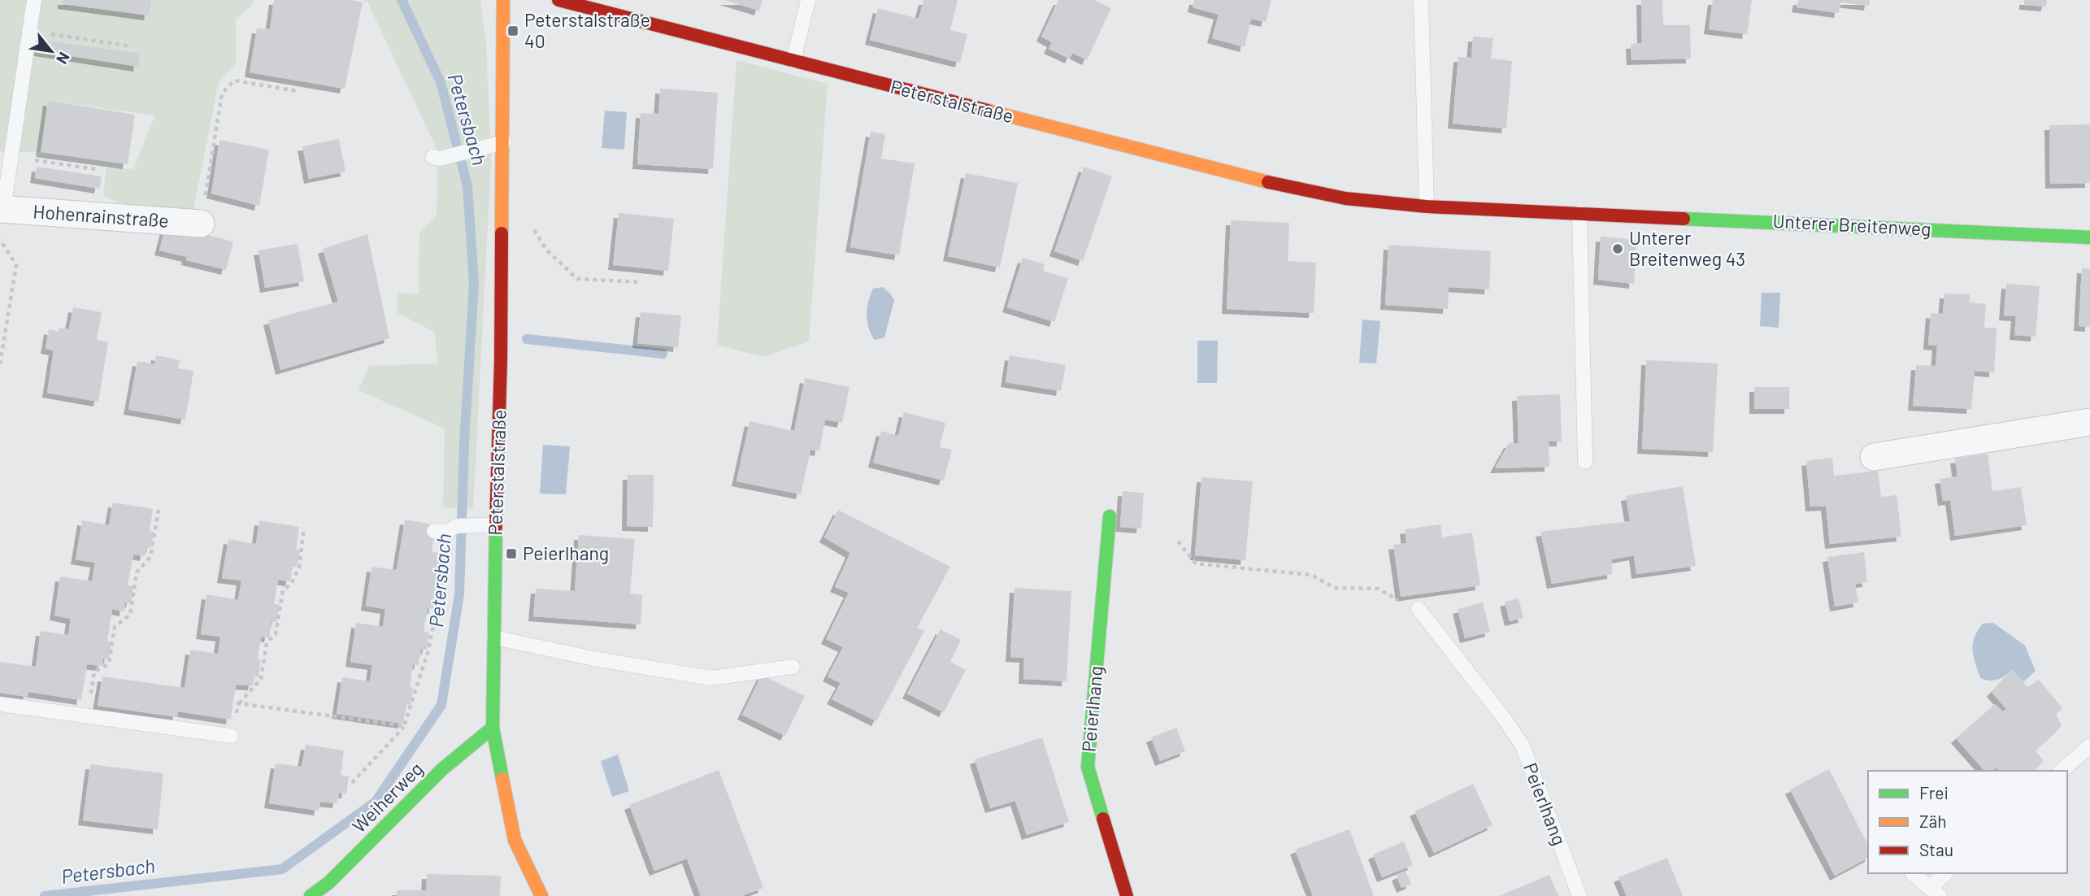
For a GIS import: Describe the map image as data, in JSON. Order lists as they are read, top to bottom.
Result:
{
  "streets": {
    "street": [
      "Peterstalstraße",
      "Hohenrainstraße",
      "Unterer Breitenweg",
      "Peierlhang",
      "Weiherweg"
    ]
  },
  "crossings": [
    ["Peterstalstraße", "Unterer Breitenweg"],
    ["Peterstalstraße", "Weiherweg"]
  ],
  "water": ["Petersbach"],
  "places": {
    "transit": ["Peterstalstraße 40", "Peierlhang"],
    "other": ["Unterer Breitenweg 43"]
  },
  "legend": ["Frei", "Zäh", "Stau"],
  "north": "bottom right"
}
